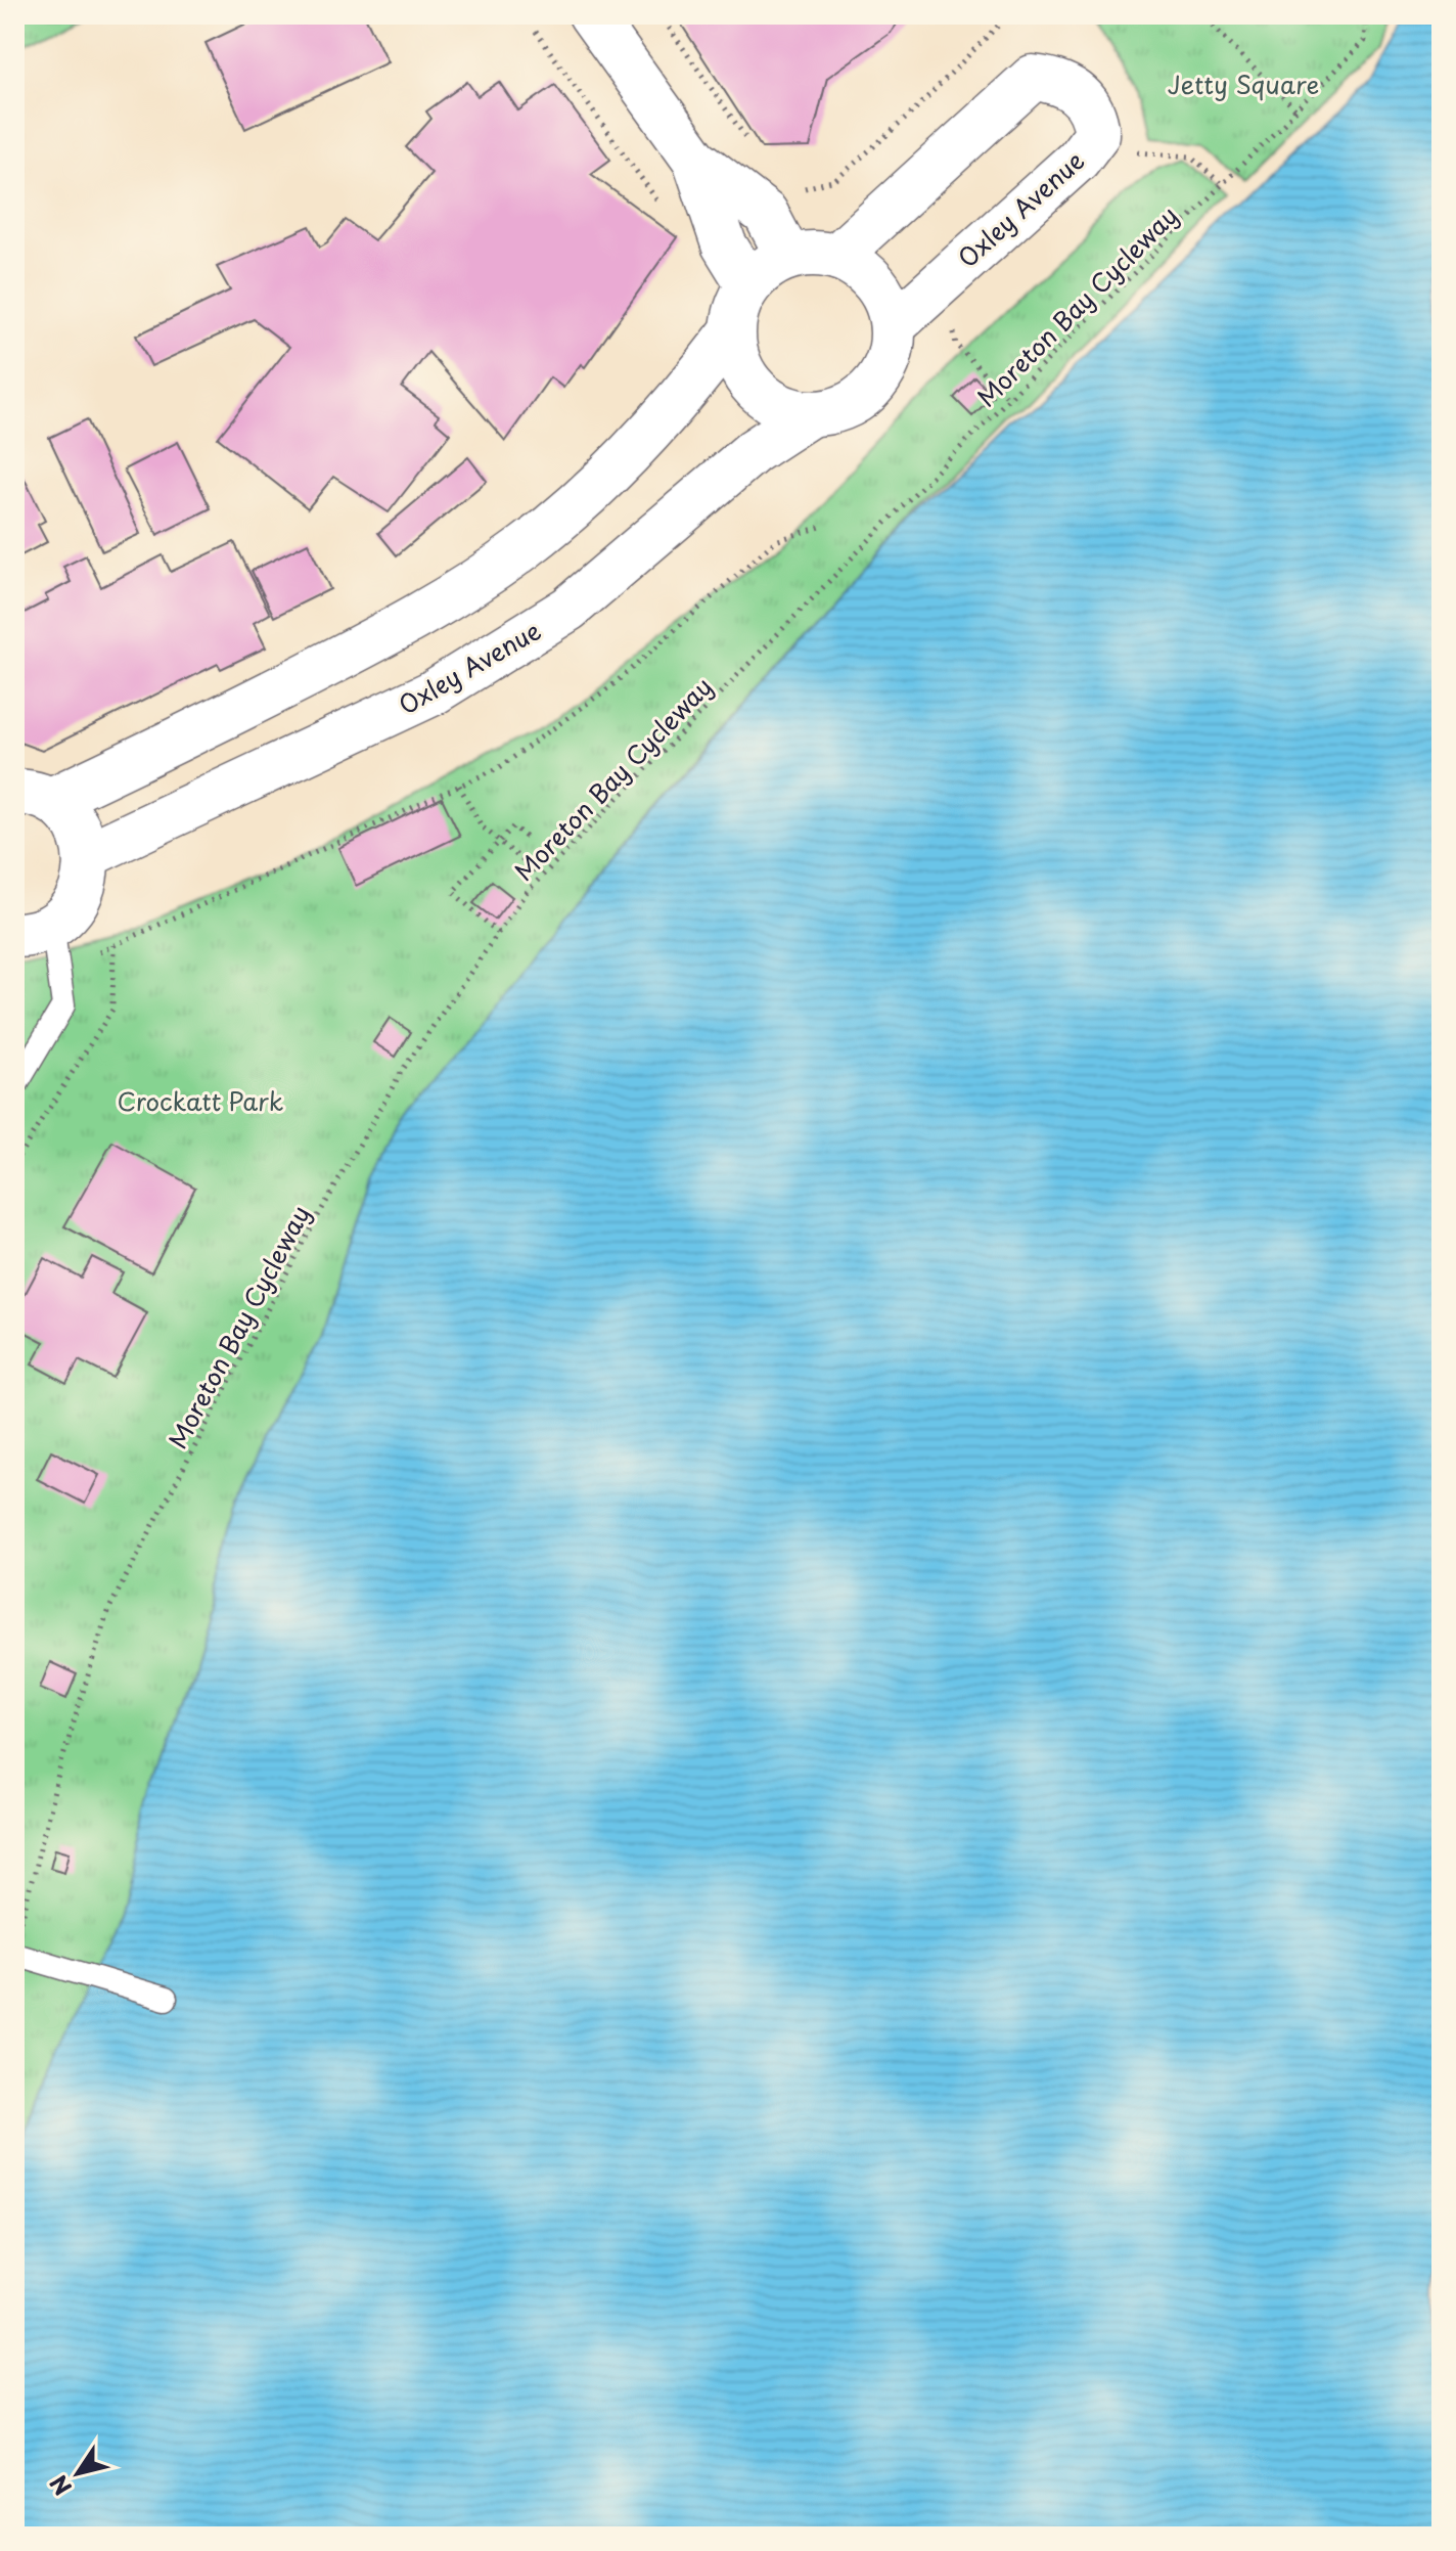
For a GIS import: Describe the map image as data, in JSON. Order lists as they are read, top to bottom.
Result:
{
  "streets": {
    "street": ["Oxley Avenue"],
    "path": ["Moreton Bay Cycleway"]
  },
  "parks": ["Jetty Square", "Crockatt Park"],
  "north": "bottom left"
}
